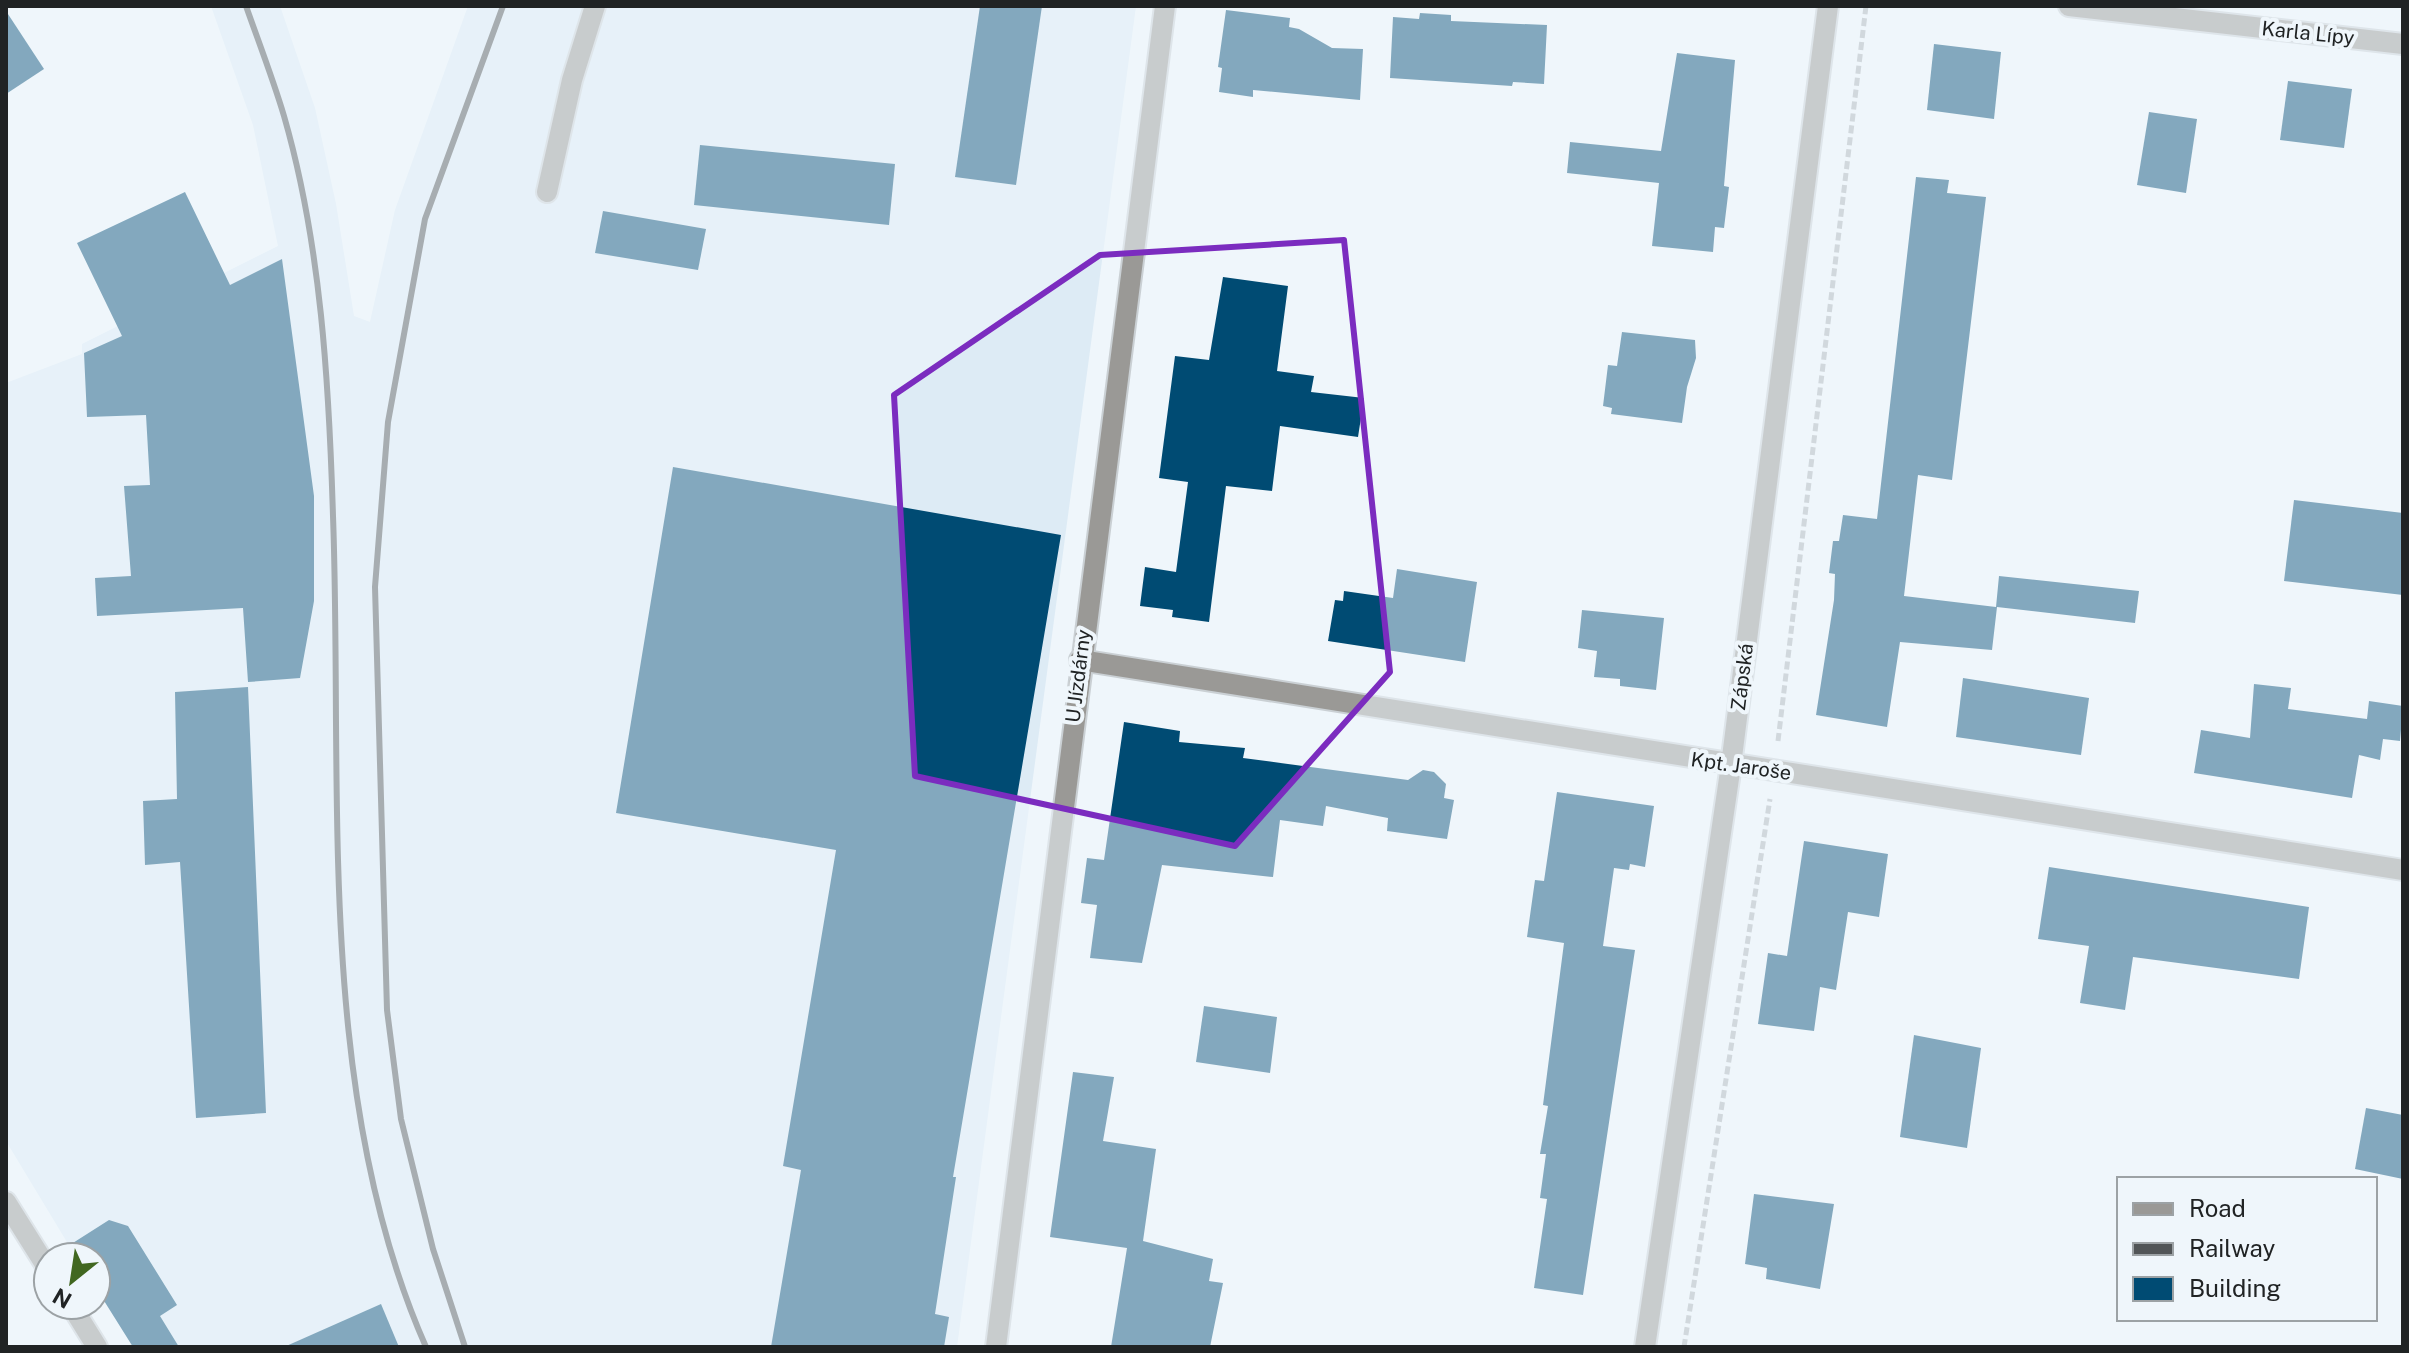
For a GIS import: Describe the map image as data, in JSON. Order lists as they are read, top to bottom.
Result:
{
  "streets": {
    "street": [
      "Karla Lípy",
      "U Jízdárny",
      "Zápská",
      "Kpt. Jaroše"
    ]
  },
  "crossings": [
    ["U Jízdárny", "Kpt. Jaroše"],
    ["Zápská", "Kpt. Jaroše"]
  ],
  "legend": ["Road", "Railway", "Building"],
  "north": "bottom left"
}
